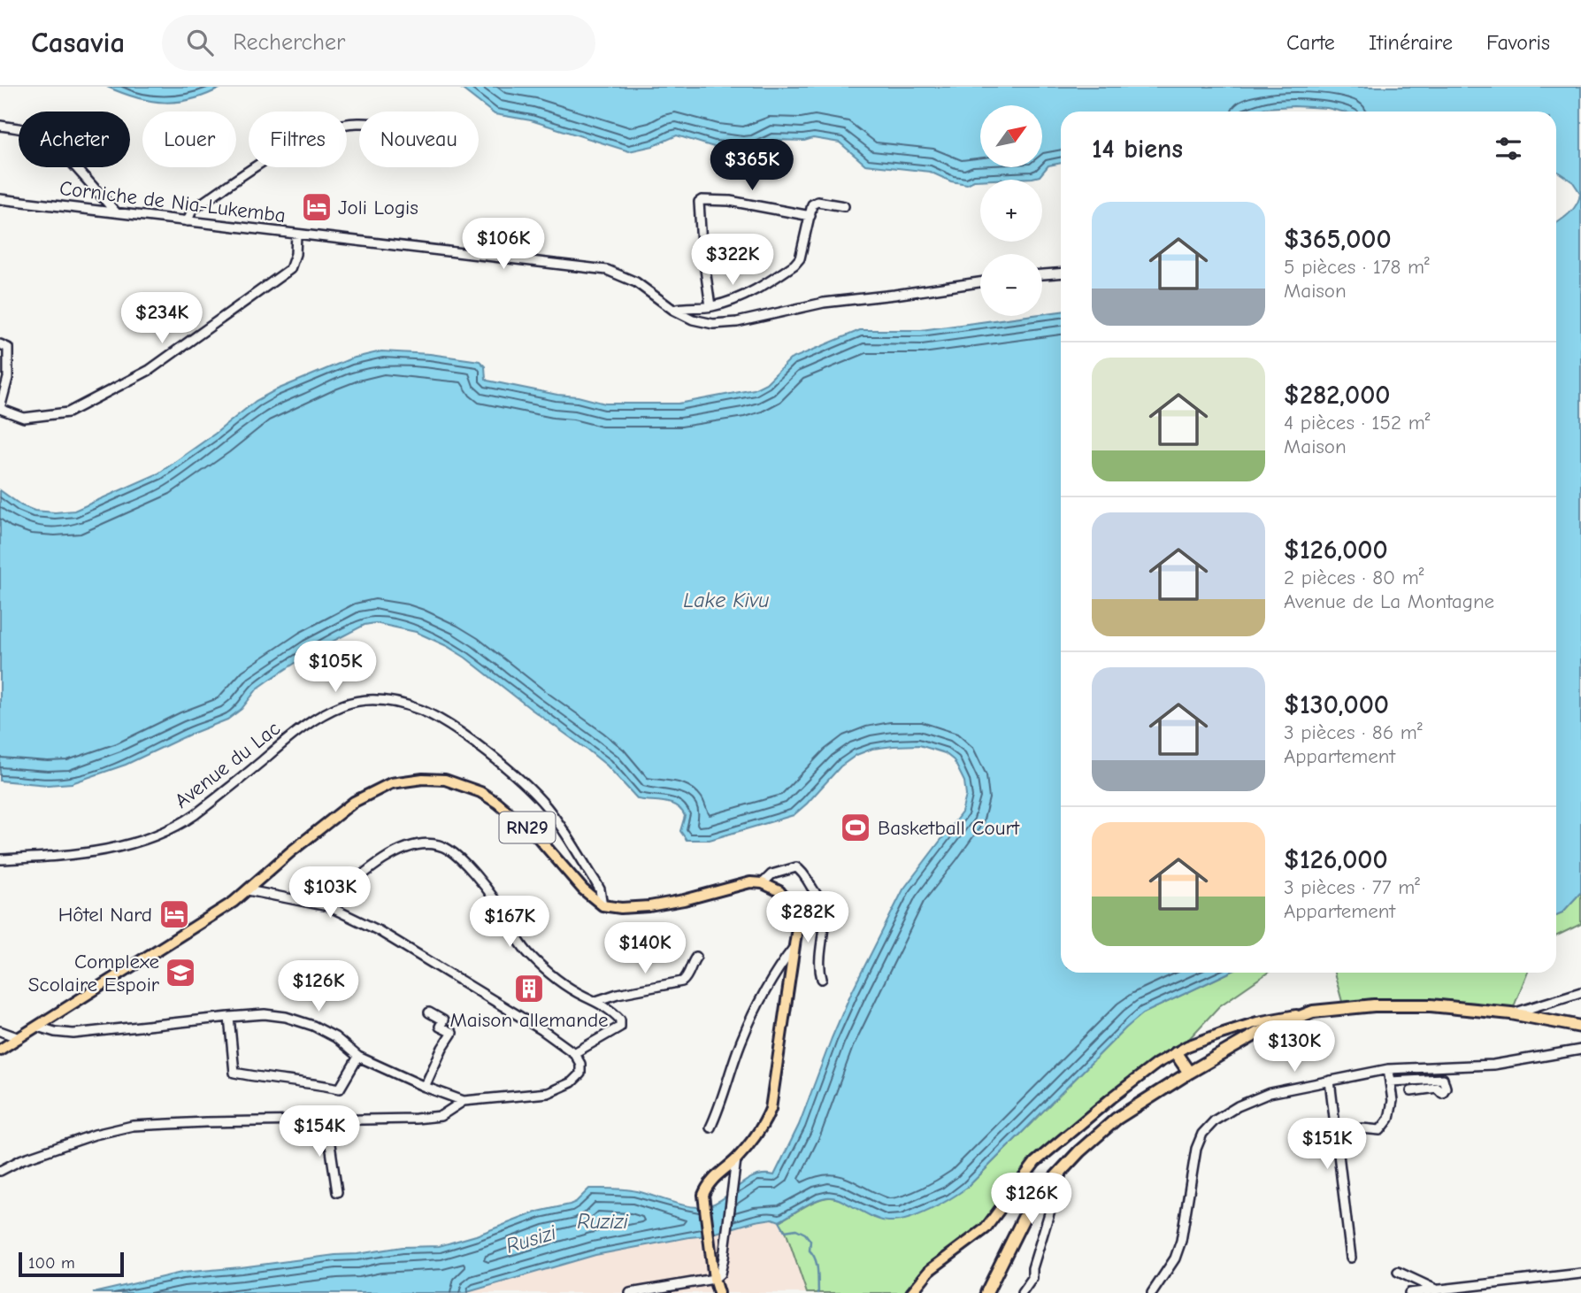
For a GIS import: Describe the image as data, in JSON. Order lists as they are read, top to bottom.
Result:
{
  "streets": {
    "main road": ["RN29"],
    "street": ["Corniche de Nia-Lukemba", "Avenue du Lac"]
  },
  "crossings": [
    ["Avenue du Lac", "RN29"]
  ],
  "water": ["Lake Kivu", "Ruzizi", "Rusizi"],
  "places": {
    "hotel": ["Joli Logis", "Hôtel Nard"],
    "sports": ["Basketball Court"],
    "school or university": ["Complexe Scolaire Espoir"],
    "building": ["Maison allemande"]
  },
  "scale_bar": "100 m",
  "north": "top right",
  "page": {
    "header": "Casavia",
    "search": "Rechercher",
    "nav": ["Carte", "Itinéraire", "Favoris"],
    "map_buttons": ["+", "−"],
    "chip": [
      "Acheter",
      "Louer",
      "Filtres",
      "Nouveau"
    ],
    "heading": "14 biens",
    "price": [
      "$365K",
      "$106K",
      "$322K",
      "$234K",
      "$105K",
      "$103K",
      "$282K",
      "$167K",
      "$140K",
      "$126K",
      "$130K",
      "$154K",
      "$151K",
      "$126K"
    ],
    "list": [
      {
        "name": "$365,000",
        "note": "5 pièces · 178 m² · Maison"
      },
      {
        "name": "$282,000",
        "note": "4 pièces · 152 m² · Maison"
      },
      {
        "name": "$126,000",
        "note": "2 pièces · 80 m² · Avenue de La Montagne"
      },
      {
        "name": "$130,000",
        "note": "3 pièces · 86 m² · Appartement"
      },
      {
        "name": "$126,000",
        "note": "3 pièces · 77 m² · Appartement"
      }
    ],
    "scale": "100 m"
  }
}
